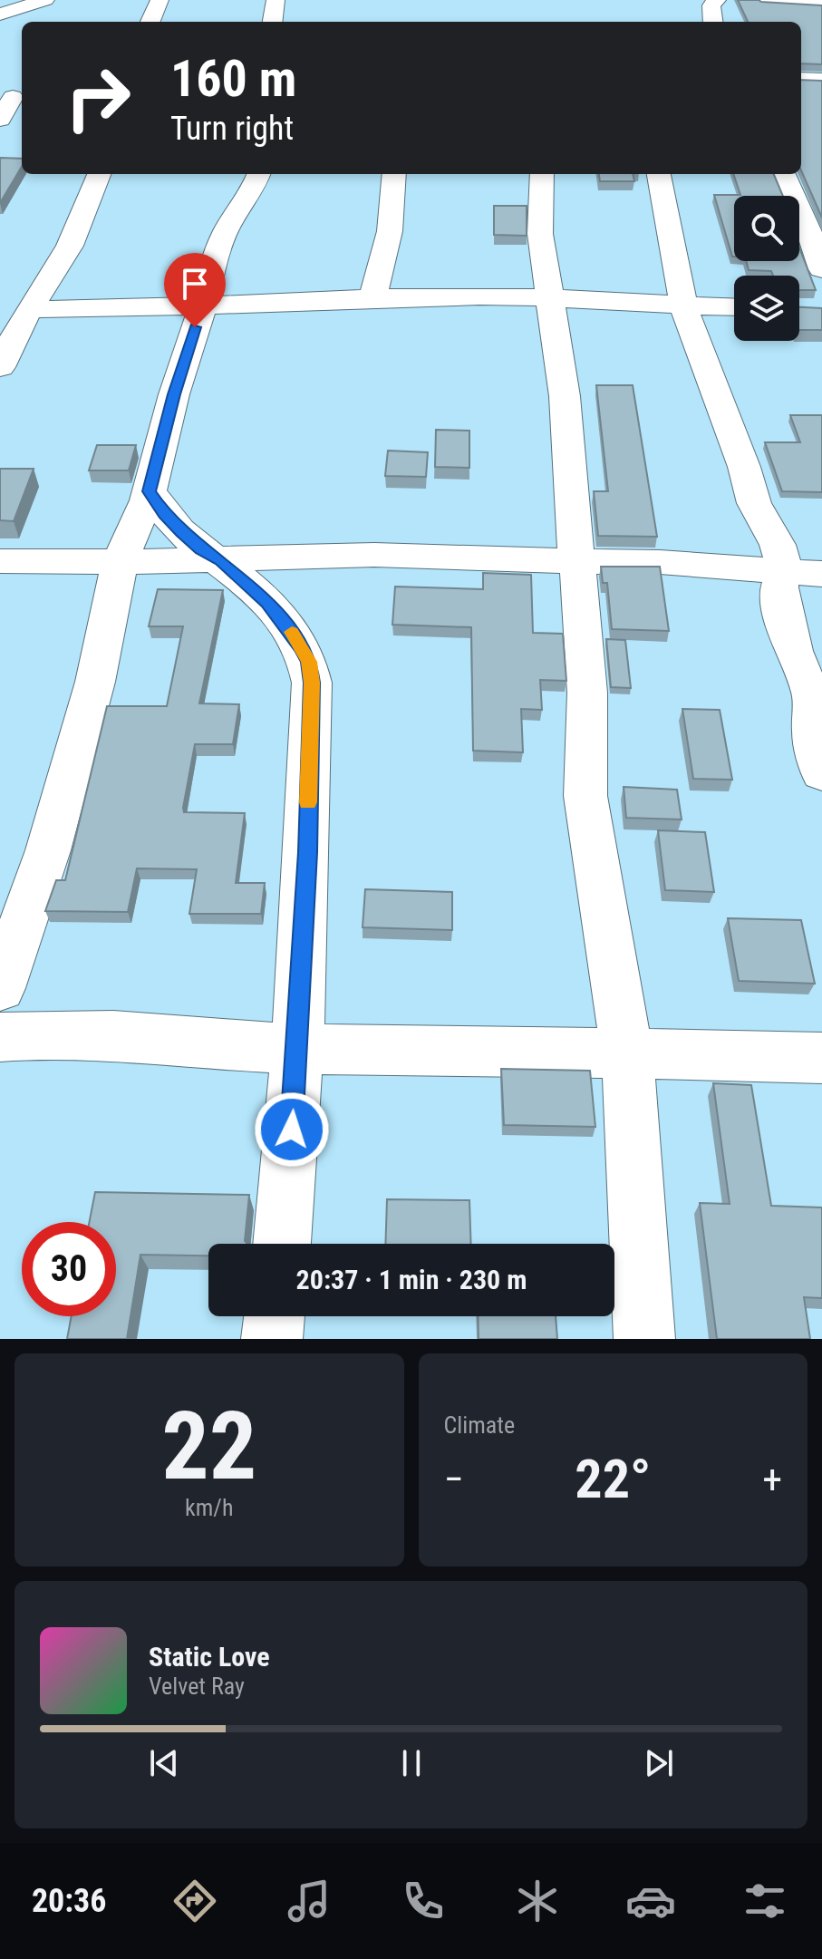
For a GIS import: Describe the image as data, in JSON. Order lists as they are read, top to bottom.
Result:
{
  "page": {
    "turn": ["160 m", "Turn right"],
    "limit": "30",
    "trip": "20:37 · 1 min · 230 m",
    "tile": [
      ["22", "km/h"],
      "Climate"
    ],
    "heat": ["−", "22°", "+"],
    "song": ["Static Love", "Velvet Ray"],
    "tabs": "20:36"
  }
}
